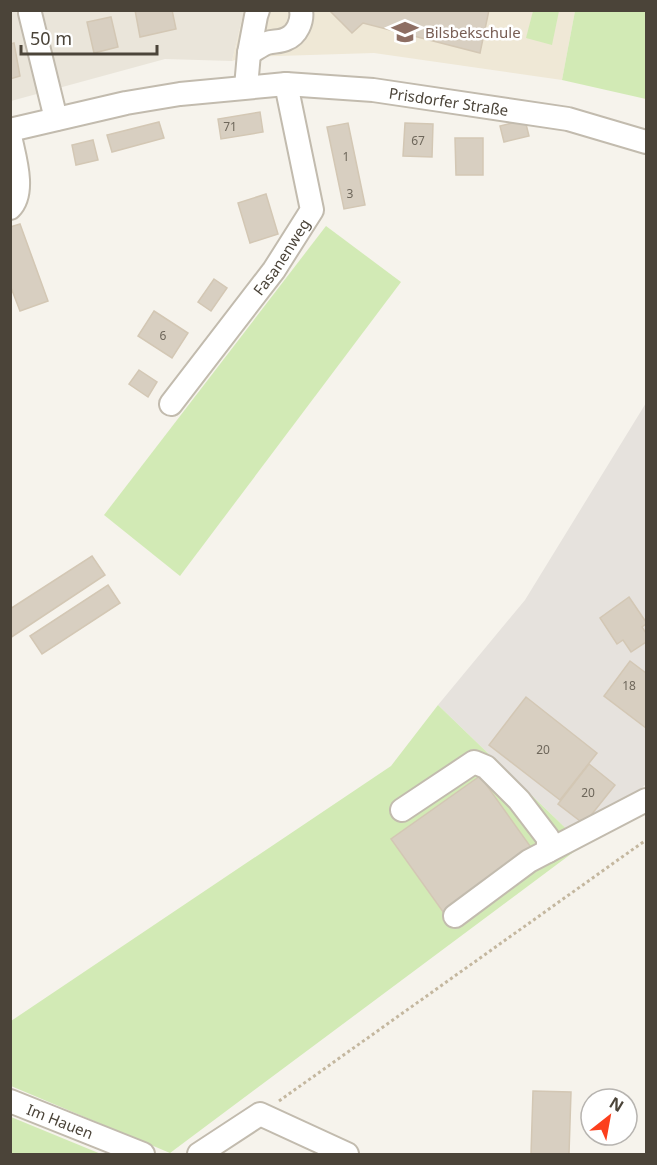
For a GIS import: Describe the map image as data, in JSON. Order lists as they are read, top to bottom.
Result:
{
  "streets": {
    "street": ["Prisdorfer Straße", "Fasanenweg", "Im Hauen"]
  },
  "crossings": [
    ["Prisdorfer Straße", "Fasanenweg"]
  ],
  "places": {
    "school or university": ["Bilsbekschule"]
  },
  "house_numbers": [
    "71",
    "67",
    "1",
    "3",
    "6",
    "18",
    "20",
    "20"
  ],
  "scale_bar": "50 m",
  "north": "top right"
}
